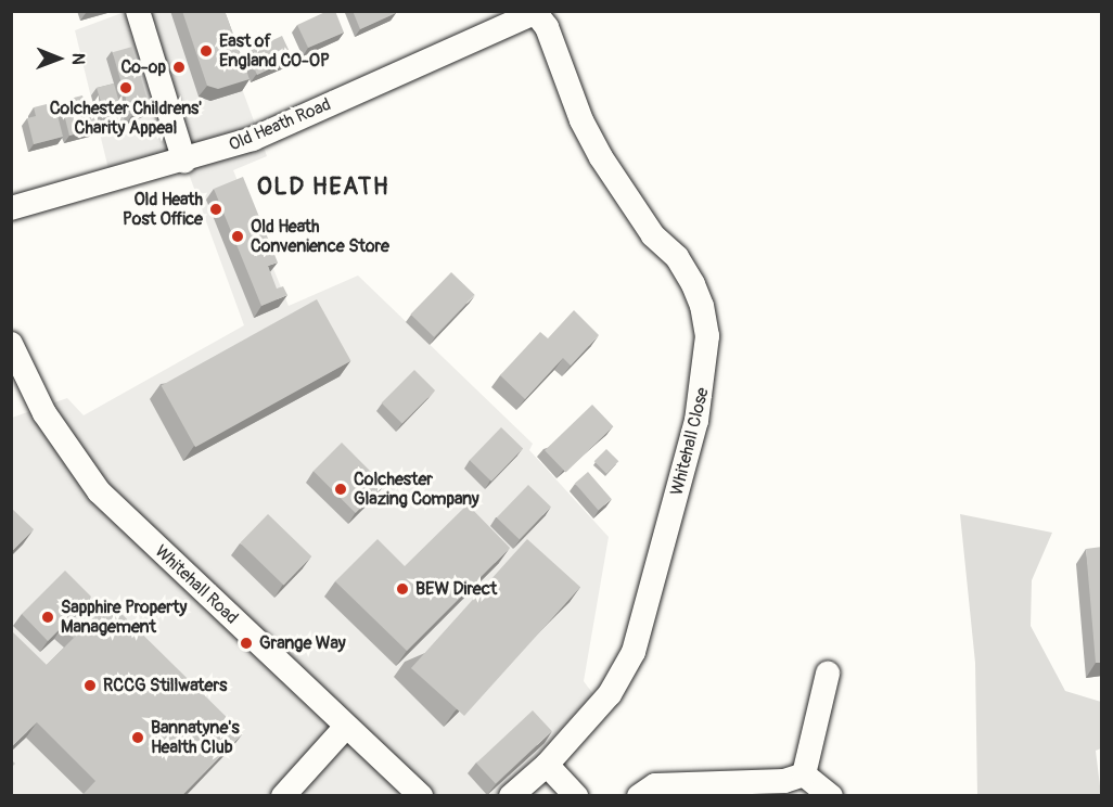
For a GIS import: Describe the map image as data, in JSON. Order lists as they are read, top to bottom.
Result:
{
  "streets": {
    "street": ["Old Heath Road", "Whitehall Close", "Whitehall Road"]
  },
  "crossings": [
    ["Old Heath Road", "Whitehall Close"]
  ],
  "districts": ["OLD HEATH"],
  "places": [
    "East of England CO-OP",
    "Co-op",
    "Colchester Childrens' Charity Appeal",
    "Old Heath Post Office",
    "Old Heath Convenience Store",
    "Colchester Glazing Company",
    "BEW Direct",
    "Sapphire Property Management",
    "Grange Way",
    "RCCG Stillwaters",
    "Bannatyne's Health Club"
  ],
  "north": "right"
}
